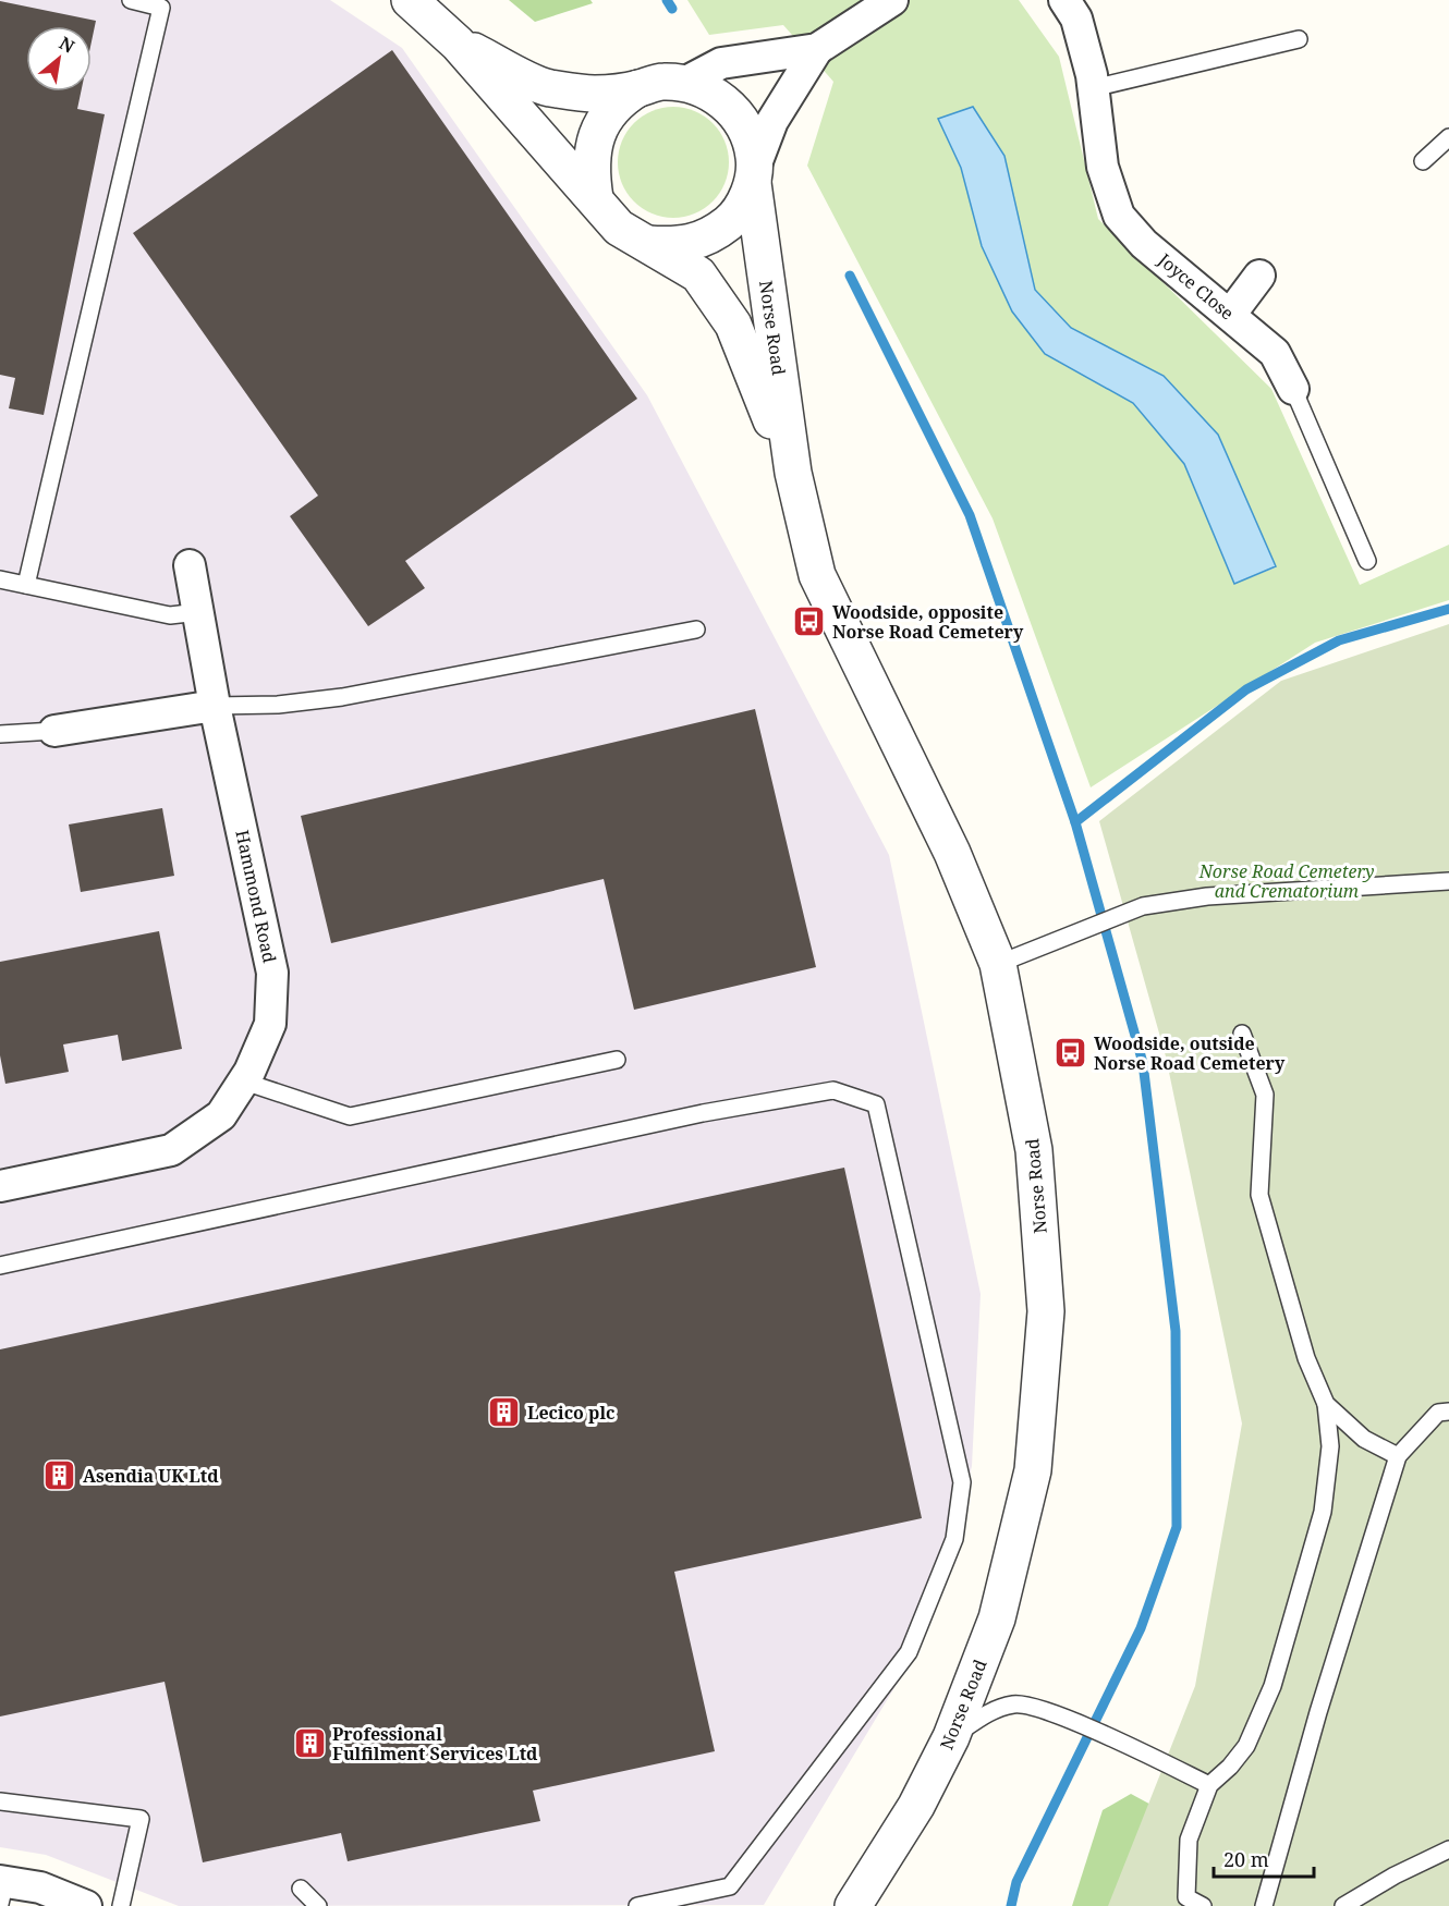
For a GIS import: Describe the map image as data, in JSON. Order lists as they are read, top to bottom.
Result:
{
  "streets": {
    "street": ["Joyce Close", "Norse Road", "Hammond Road"]
  },
  "parks": ["Norse Road Cemetery and Crematorium"],
  "places": {
    "bus stop": ["Woodside, opposite Norse Road Cemetery", "Woodside, outside Norse Road Cemetery"],
    "building": ["Lecico plc", "Asendia UK Ltd", "Professional Fulfilment Services Ltd"]
  },
  "scale_bar": "20 m",
  "north": "top right"
}
